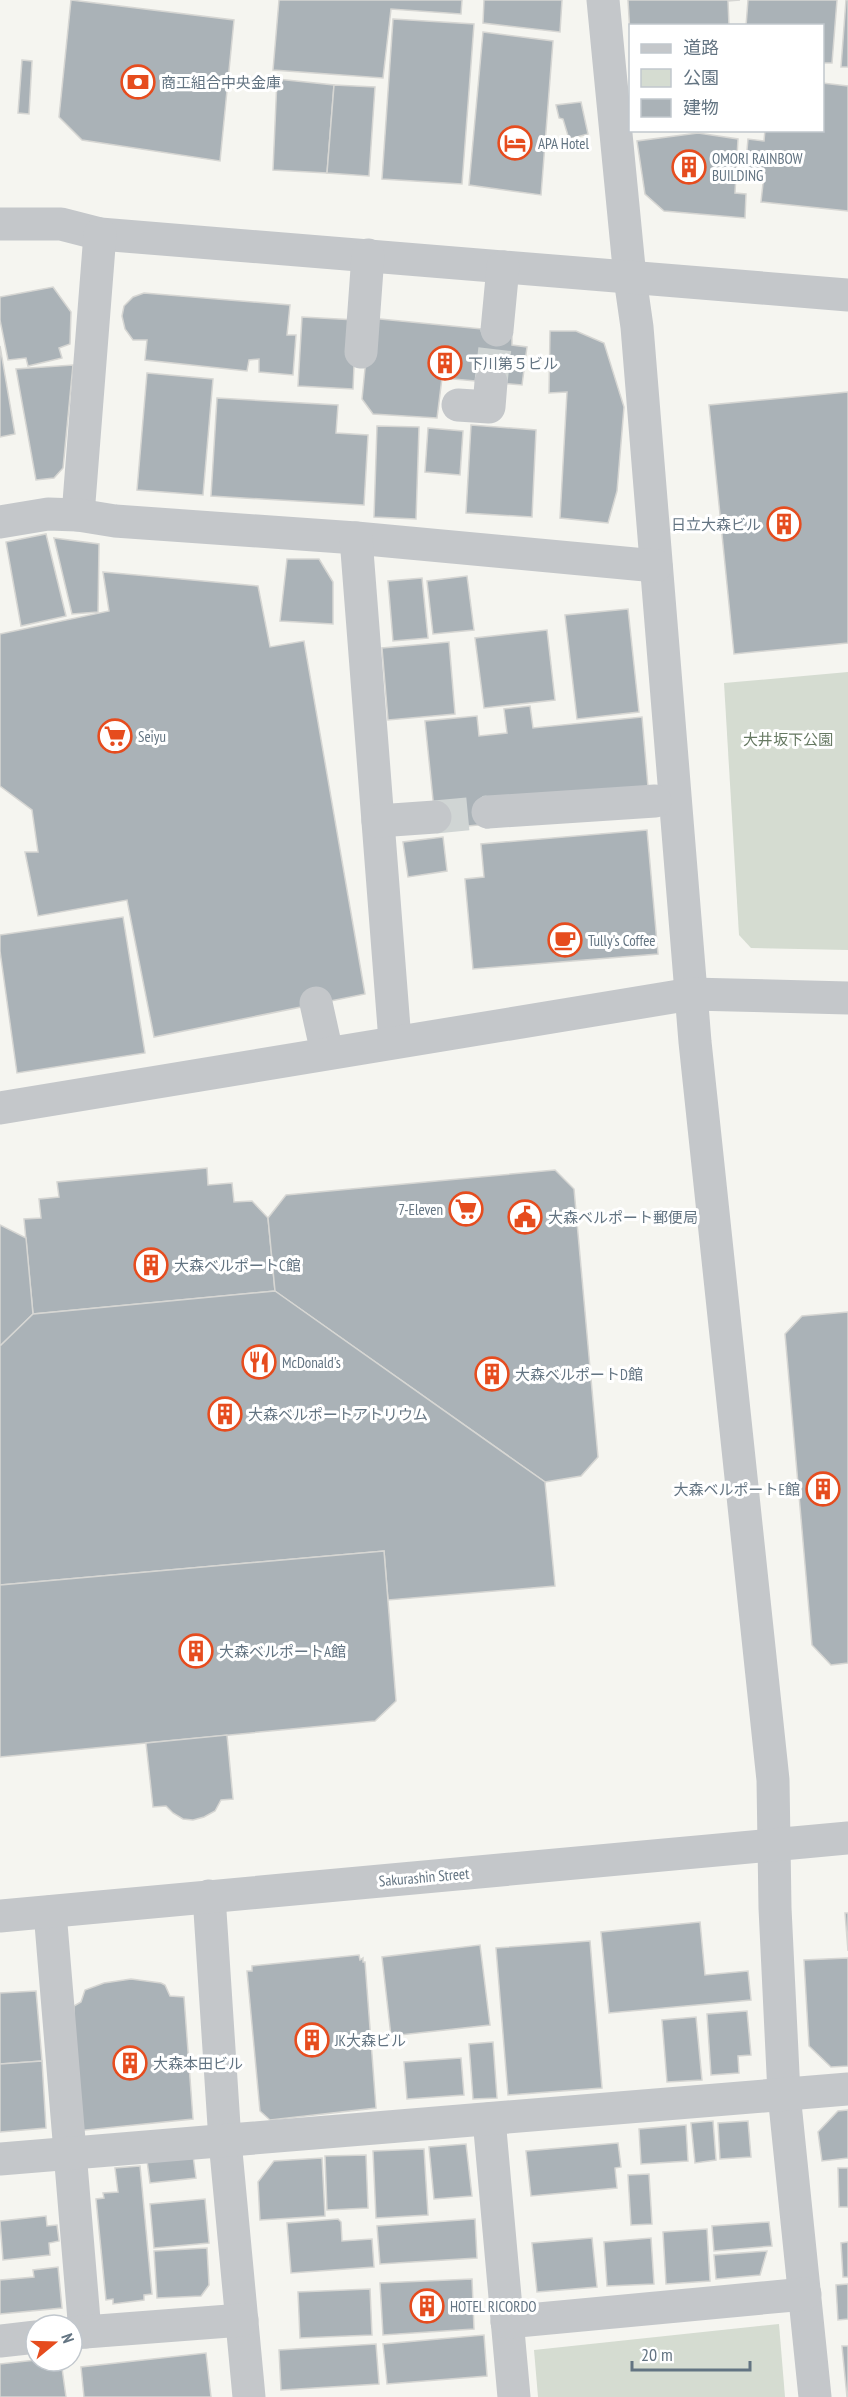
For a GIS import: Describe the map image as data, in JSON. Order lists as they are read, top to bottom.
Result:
{
  "streets": {
    "street": ["Sakurashin Street"]
  },
  "parks": ["大井坂下公園"],
  "places": {
    "bank": ["商工組合中央金庫"],
    "hotel": ["APA Hotel"],
    "building": [
      "OMORI RAINBOW BUILDING",
      "下川第５ビル",
      "日立大森ビル",
      "大森ベルポートC館",
      "大森ベルポートD館",
      "大森ベルポートアトリウム",
      "大森ベルポートE館",
      "大森ベルポートA館",
      "JK大森ビル",
      "大森本田ビル",
      "HOTEL RICORDO"
    ],
    "supermarket": ["Seiyu", "7-Eleven"],
    "cafe": ["Tully's Coffee"],
    "public building": ["大森ベルポート郵便局"],
    "restaurant": ["McDonald's"]
  },
  "legend": ["道路", "公園", "建物"],
  "scale_bar": "20 m",
  "north": "right"
}
